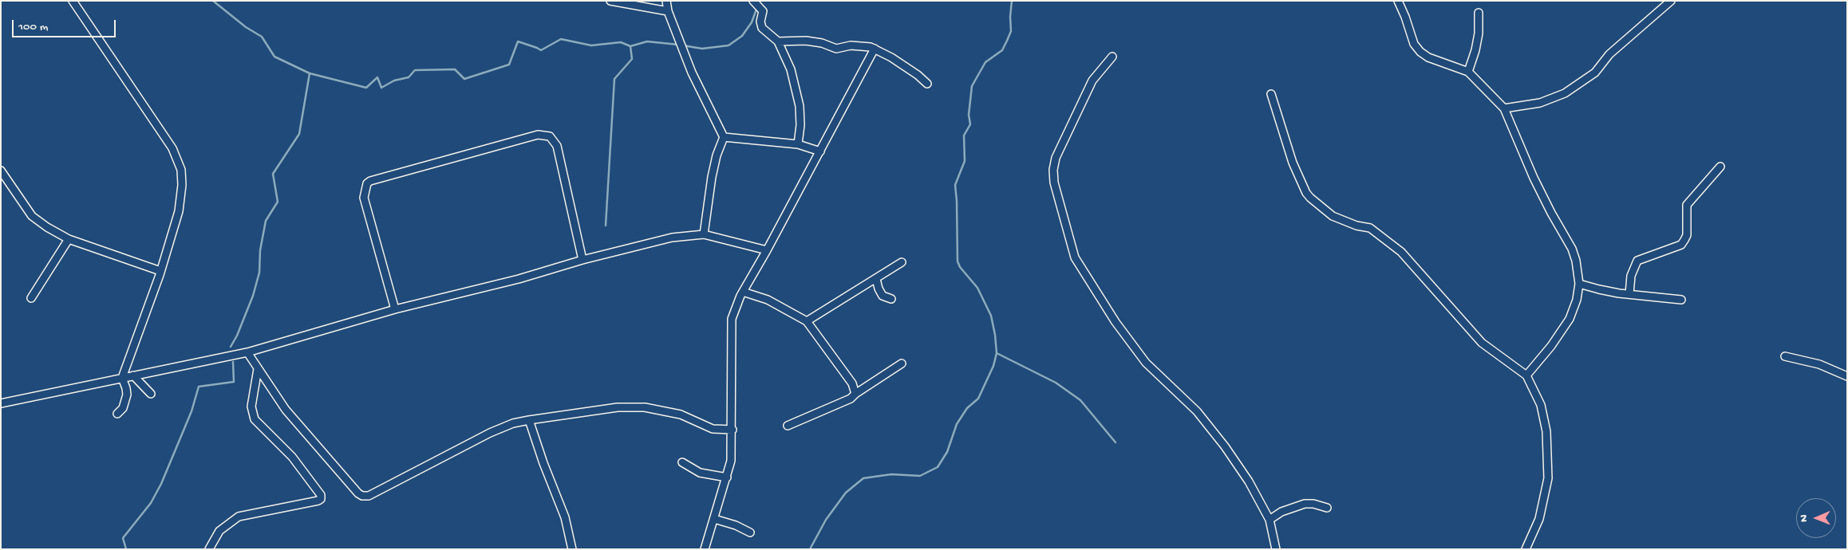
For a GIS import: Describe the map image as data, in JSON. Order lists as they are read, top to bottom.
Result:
{
  "scale_bar": "100 m",
  "north": "left"
}
